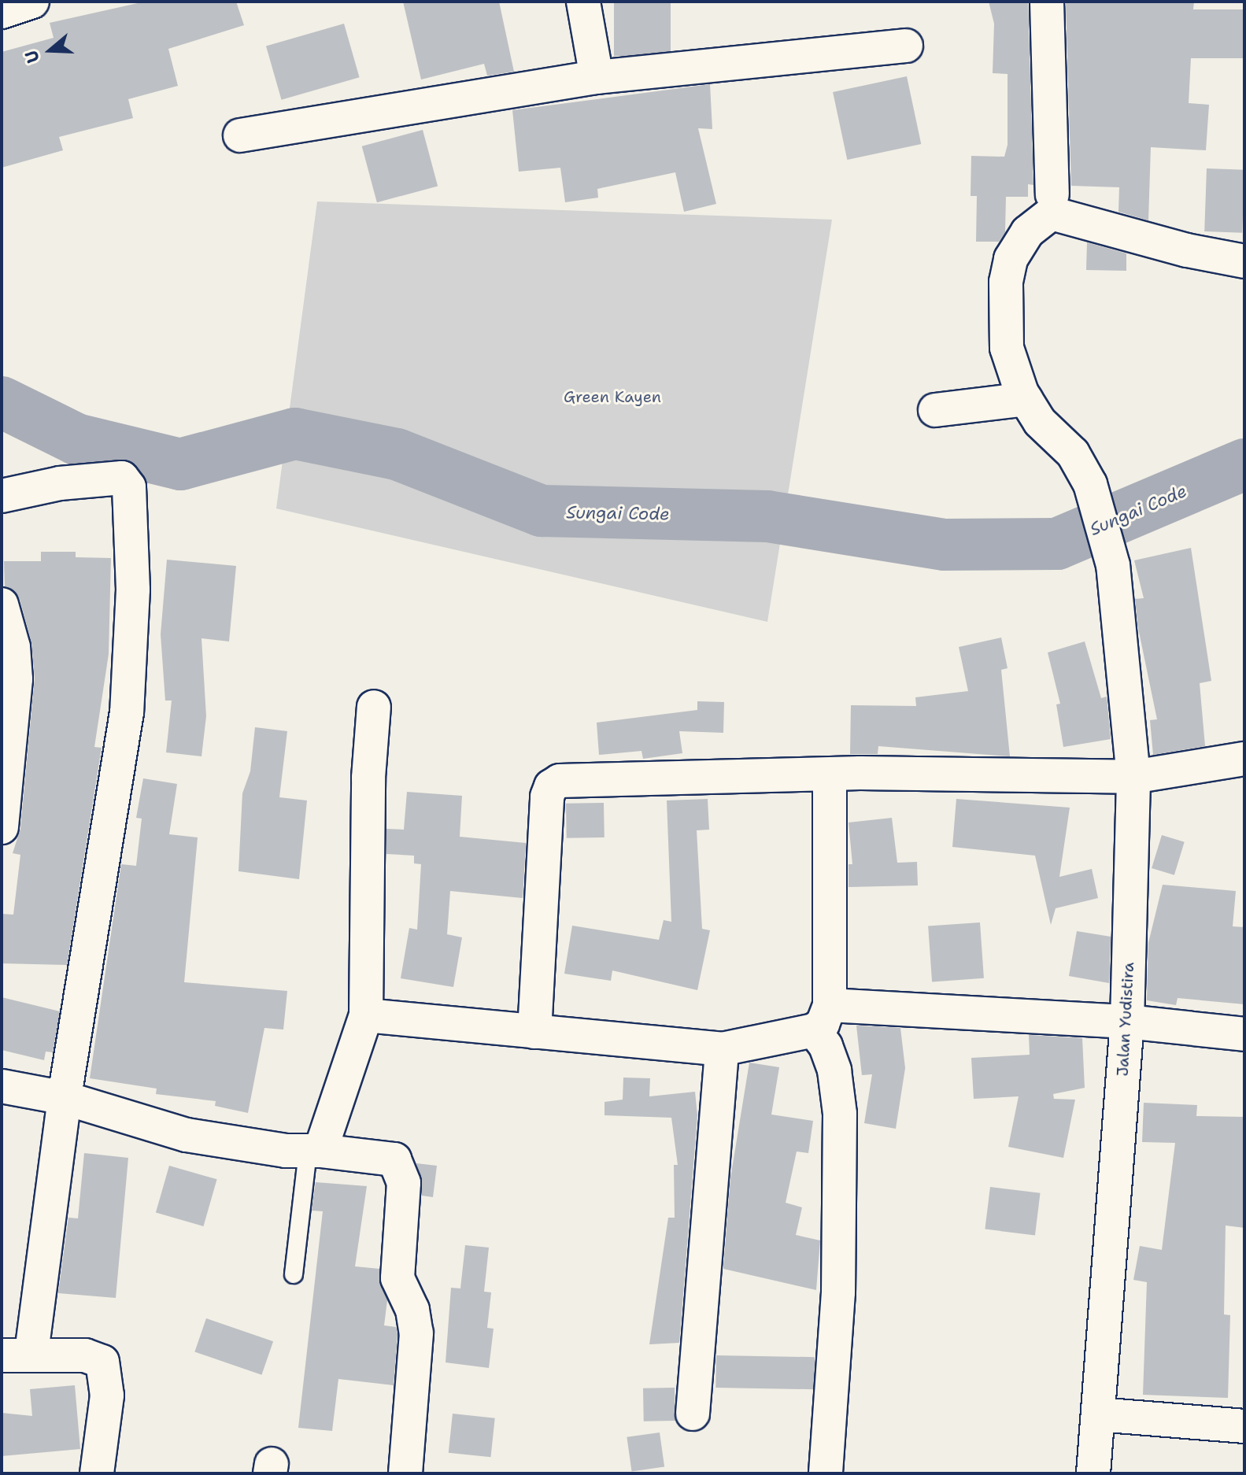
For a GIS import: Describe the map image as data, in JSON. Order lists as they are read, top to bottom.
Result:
{
  "streets": {
    "street": ["Jalan Yudistira"]
  },
  "water": ["Sungai Code"],
  "parks": ["Green Kayen"],
  "north": "left"
}
